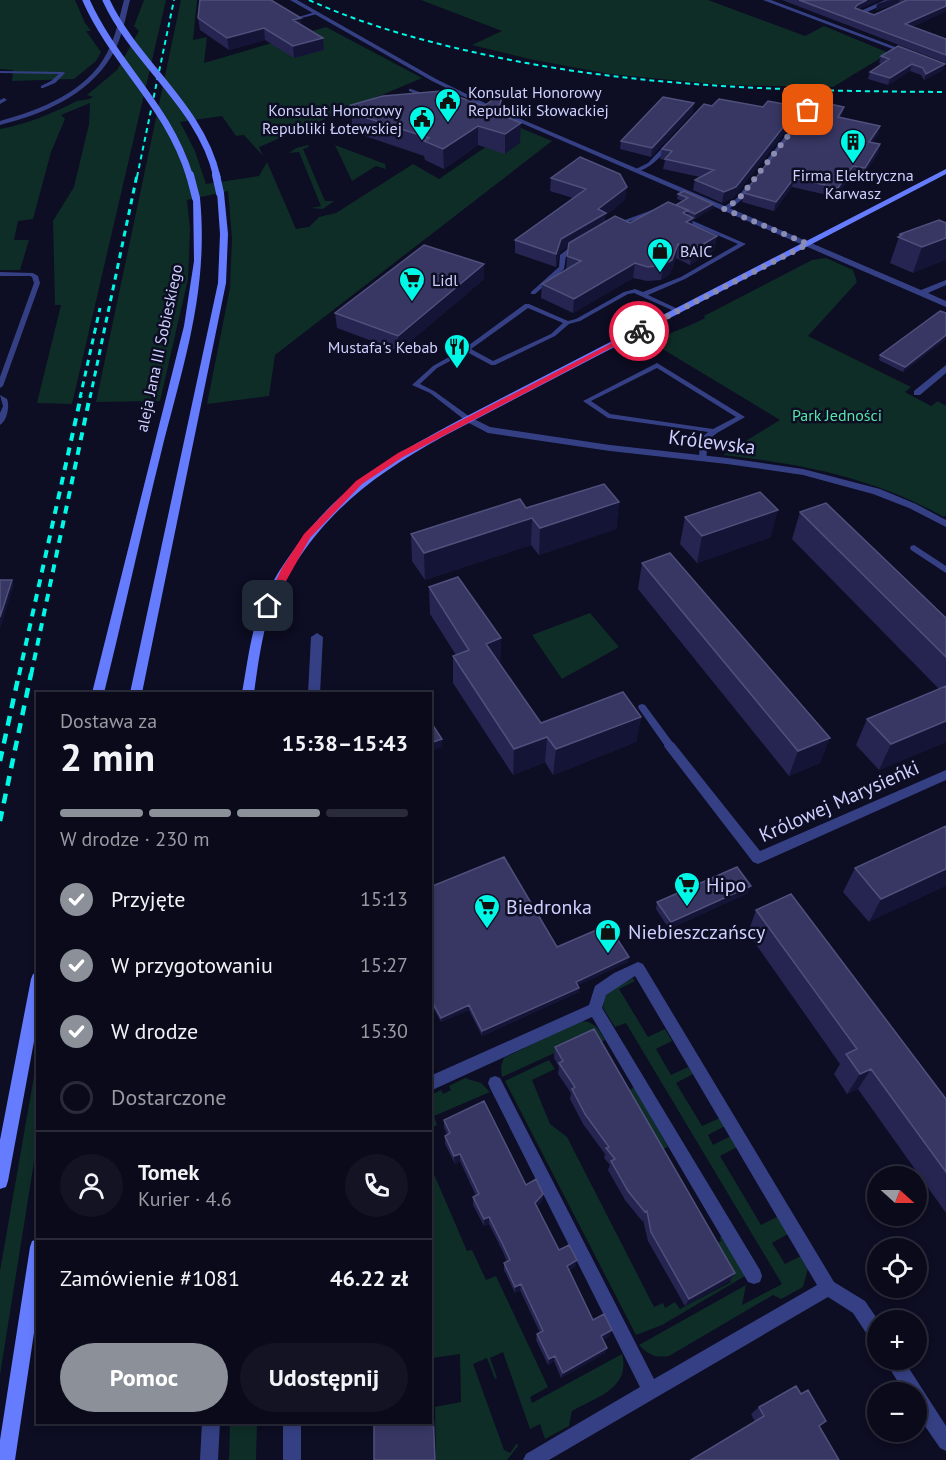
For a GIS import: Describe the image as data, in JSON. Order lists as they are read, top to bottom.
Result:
{
  "streets": {
    "main road": ["aleja Jana III Sobieskiego"],
    "street": ["Królewska", "Królowej Marysieńki"]
  },
  "parks": ["Park Jedności"],
  "places": {
    "public building": ["Konsulat Honorowy Republiki Słowackiej", "Konsulat Honorowy Republiki Łotewskiej"],
    "building": ["Firma Elektryczna Karwasz"],
    "shop": ["BAIC", "Niebieszczańscy"],
    "supermarket": ["Lidl", "Hipo", "Biedronka"],
    "restaurant": ["Mustafa's Kebab"]
  },
  "north": "right",
  "page": {
    "heading": ["2 min", "Dostawa za", "15:38–15:43"],
    "panel": [
      "Tomek",
      "Kurier · 4.6",
      "Zamówienie #1081",
      "46.22 zł"
    ],
    "bar": "W drodze · 230 m",
    "list": [
      ["Przyjęte", "15:13"],
      ["W przygotowaniu", "15:27"],
      ["W drodze", "15:30"],
      "Dostarczone"
    ],
    "map_buttons": ["+", "−"],
    "buttons": ["Pomoc", "Udostępnij"]
  }
}
